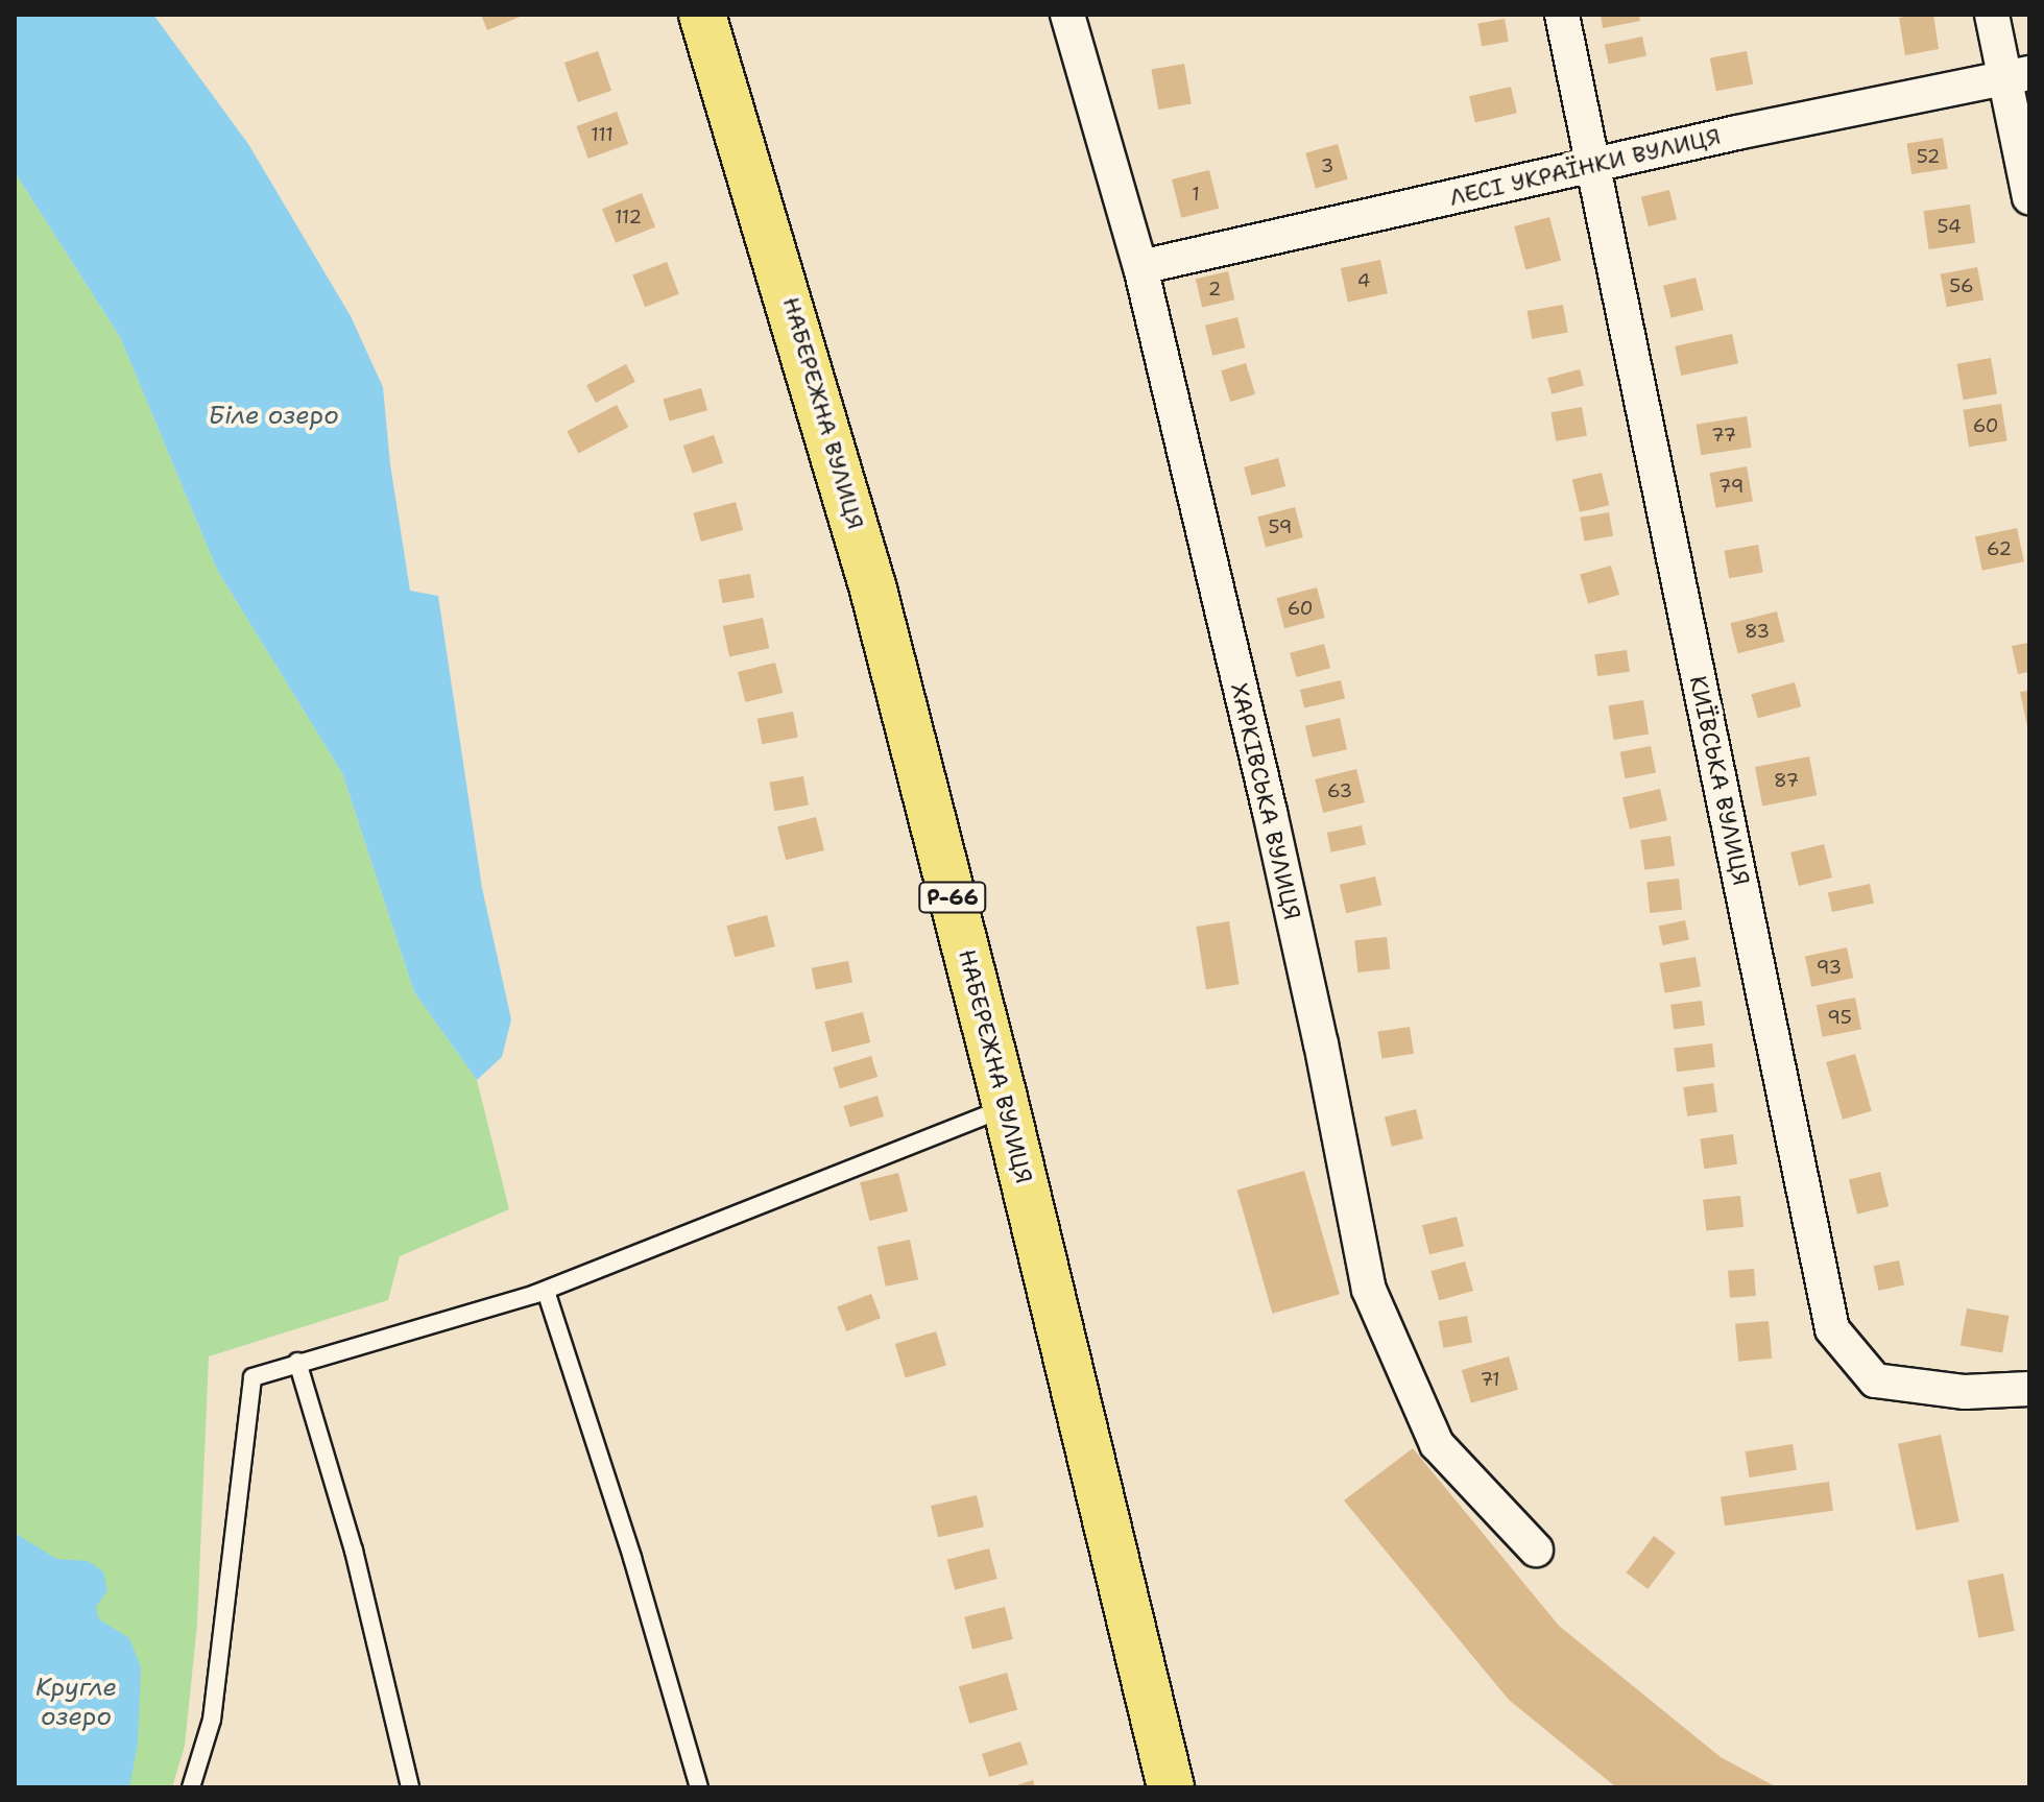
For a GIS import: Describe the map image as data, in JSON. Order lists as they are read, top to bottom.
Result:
{
  "streets": {
    "main road": ["НАБЕРЕЖНА ВУЛИЦЯ", "Р-66"],
    "street": ["ЛЕСІ УКРАЇНКИ ВУЛИЦЯ", "КИЇВСЬКА ВУЛИЦЯ", "ХАРКІВСЬКА ВУЛИЦЯ"]
  },
  "crossings": [
    ["ЛЕСІ УКРАЇНКИ ВУЛИЦЯ", "КИЇВСЬКА ВУЛИЦЯ"],
    ["ЛЕСІ УКРАЇНКИ ВУЛИЦЯ", "ХАРКІВСЬКА ВУЛИЦЯ"]
  ],
  "water": ["Біле озеро", "Кругле озеро"],
  "house_numbers": [
    "111",
    "52",
    "3",
    "1",
    "112",
    "54",
    "4",
    "56",
    "2",
    "60",
    "77",
    "79",
    "59",
    "62",
    "60",
    "83",
    "87",
    "63",
    "93",
    "95",
    "71"
  ]
}
